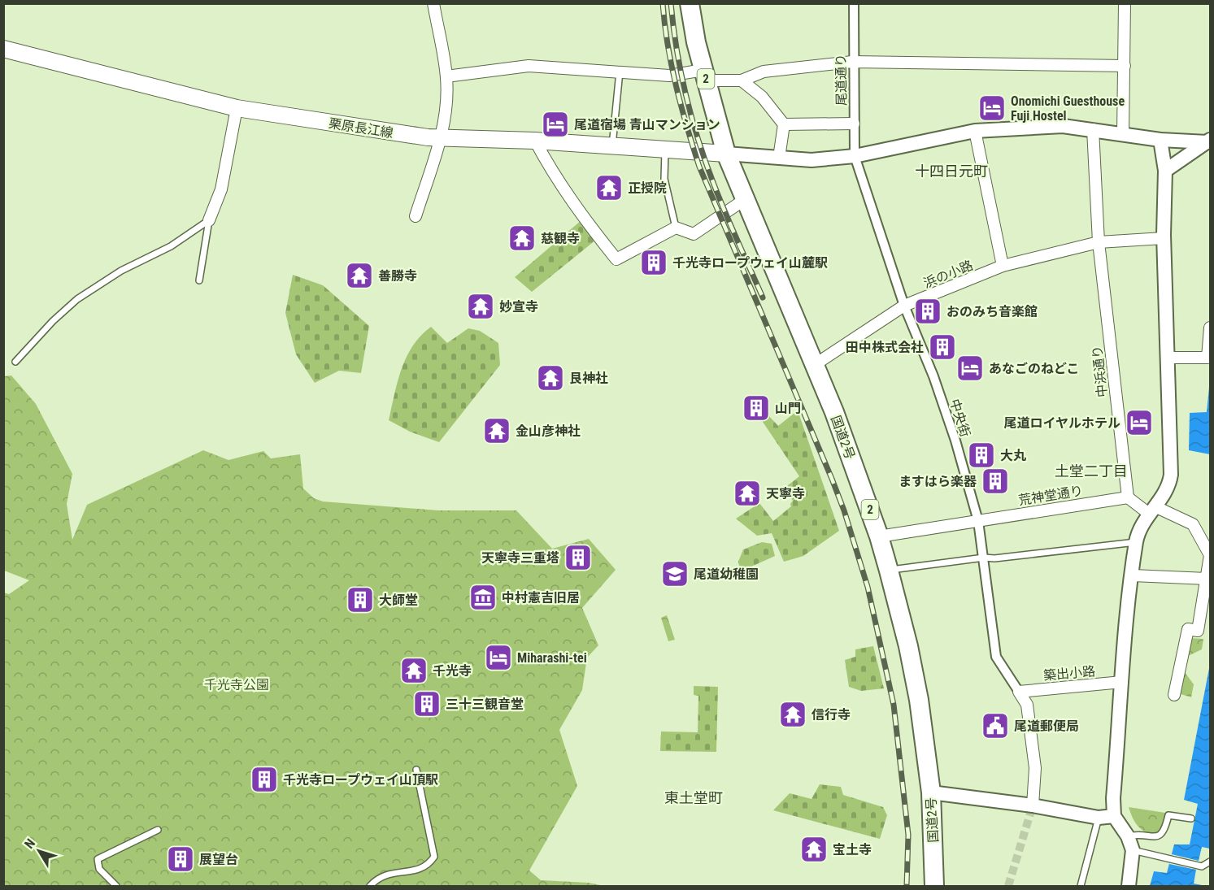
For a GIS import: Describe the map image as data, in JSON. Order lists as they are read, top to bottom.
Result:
{
  "streets": {
    "highway": ["2", "国道2号"],
    "main road": ["栗原長江線"],
    "street": [
      "尾道通り",
      "浜の小路",
      "中浜通り",
      "中央街",
      "荒神堂通り",
      "築出小路"
    ]
  },
  "crossings": [
    ["尾道通り", "中央街"],
    ["栗原長江線", "国道2号"],
    ["浜の小路", "中浜通り"],
    ["浜の小路", "中央街"],
    ["浜の小路", "国道2号"],
    ["中浜通り", "荒神堂通り"],
    ["中央街", "荒神堂通り"],
    ["中央街", "築出小路"],
    ["国道2号", "荒神堂通り"]
  ],
  "districts": ["十四日元町", "土堂二丁目", "東土堂町"],
  "parks": ["千光寺公園"],
  "places": {
    "hotel": [
      "Onomichi Guesthouse Fuji Hostel",
      "尾道宿場 青山マンション",
      "あなごのねどこ",
      "尾道ロイヤルホテル",
      "Miharashi-tei"
    ],
    "temple": [
      "正授院",
      "慈観寺",
      "善勝寺",
      "妙宣寺",
      "艮神社",
      "金山彦神社",
      "天寧寺",
      "千光寺",
      "信行寺",
      "宝土寺"
    ],
    "building": [
      "千光寺ロープウェイ山麓駅",
      "おのみち音楽館",
      "田中株式会社",
      "山門",
      "大丸",
      "ますはら楽器",
      "天寧寺三重塔",
      "大師堂",
      "三十三観音堂",
      "千光寺ロープウェイ山頂駅",
      "展望台"
    ],
    "school or university": ["尾道幼稚園"],
    "museum": ["中村憲吉旧居"],
    "public building": ["尾道郵便局"]
  },
  "north": "top left"
}
